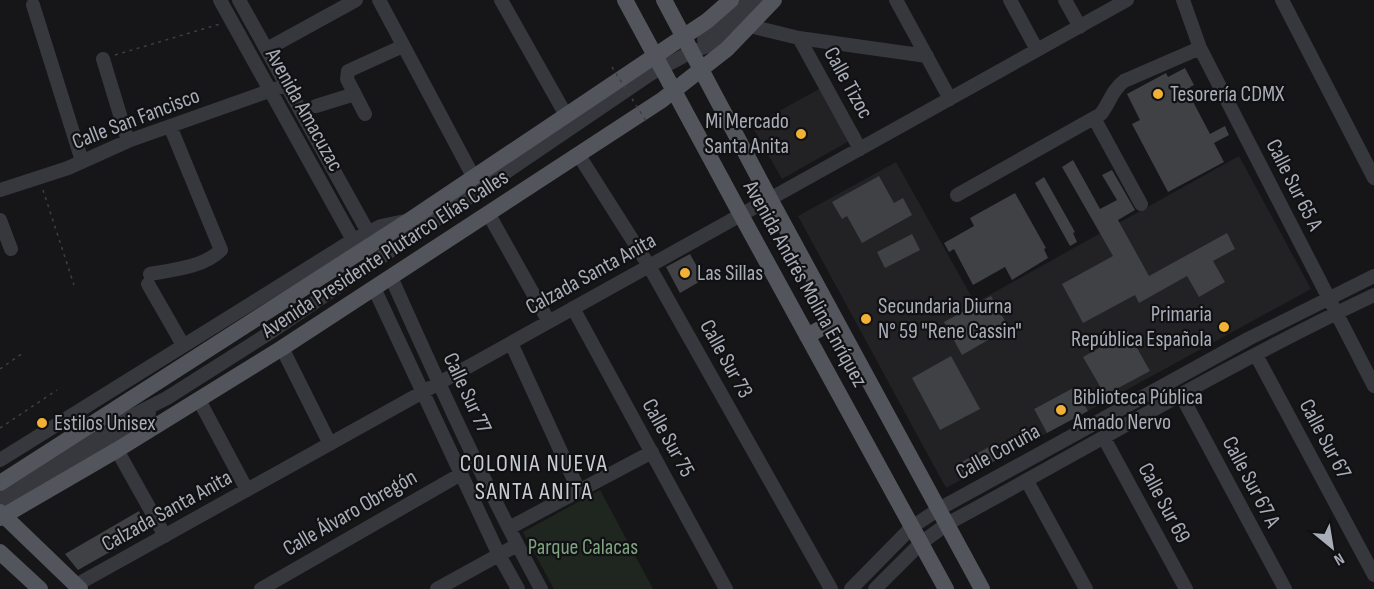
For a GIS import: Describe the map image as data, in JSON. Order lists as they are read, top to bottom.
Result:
{
  "streets": {
    "main road": ["Avenida Presidente Plutarco Elías Calles", "Avenida Andrés Molina Enríquez"],
    "street": [
      "Calle Tizoc",
      "Avenida Amacuzac",
      "Calle San Fancisco",
      "Calle Sur 65 A",
      "Calzada Santa Anita",
      "Calle Sur 73",
      "Calle Sur 77",
      "Calle Sur 75",
      "Calle Sur 67",
      "Calle Coruña",
      "Calle Sur 67 A",
      "Calle Sur 69",
      "Calle Álvaro Obregón"
    ]
  },
  "crossings": [
    ["Calle Tizoc", "Calzada Santa Anita"],
    ["Avenida Amacuzac", "Calle San Fancisco"],
    ["Avenida Amacuzac", "Avenida Presidente Plutarco Elías Calles"],
    ["Calle Sur 65 A", "Calle Coruña"],
    ["Avenida Presidente Plutarco Elías Calles", "Avenida Andrés Molina Enríquez"],
    ["Avenida Presidente Plutarco Elías Calles", "Calle Sur 73"],
    ["Avenida Presidente Plutarco Elías Calles", "Calle Sur 77"],
    ["Calzada Santa Anita", "Avenida Andrés Molina Enríquez"],
    ["Calzada Santa Anita", "Calle Sur 73"],
    ["Calzada Santa Anita", "Calle Sur 77"],
    ["Calzada Santa Anita", "Calle Sur 75"],
    ["Avenida Andrés Molina Enríquez", "Calle Coruña"],
    ["Calle Sur 77", "Calle Álvaro Obregón"],
    ["Calle Sur 67", "Calle Coruña"],
    ["Calle Coruña", "Calle Sur 67 A"],
    ["Calle Coruña", "Calle Sur 69"]
  ],
  "districts": ["COLONIA NUEVA SANTA ANITA"],
  "parks": ["Parque Calacas"],
  "places": [
    "Tesorería CDMX",
    "Mi Mercado Santa Anita",
    "Las Sillas",
    "Secundaria Diurna N° 59 \"Rene Cassin\"",
    "Primaria República Española",
    "Biblioteca Pública Amado Nervo",
    "Estilos Unisex"
  ],
  "north": "bottom right"
}
